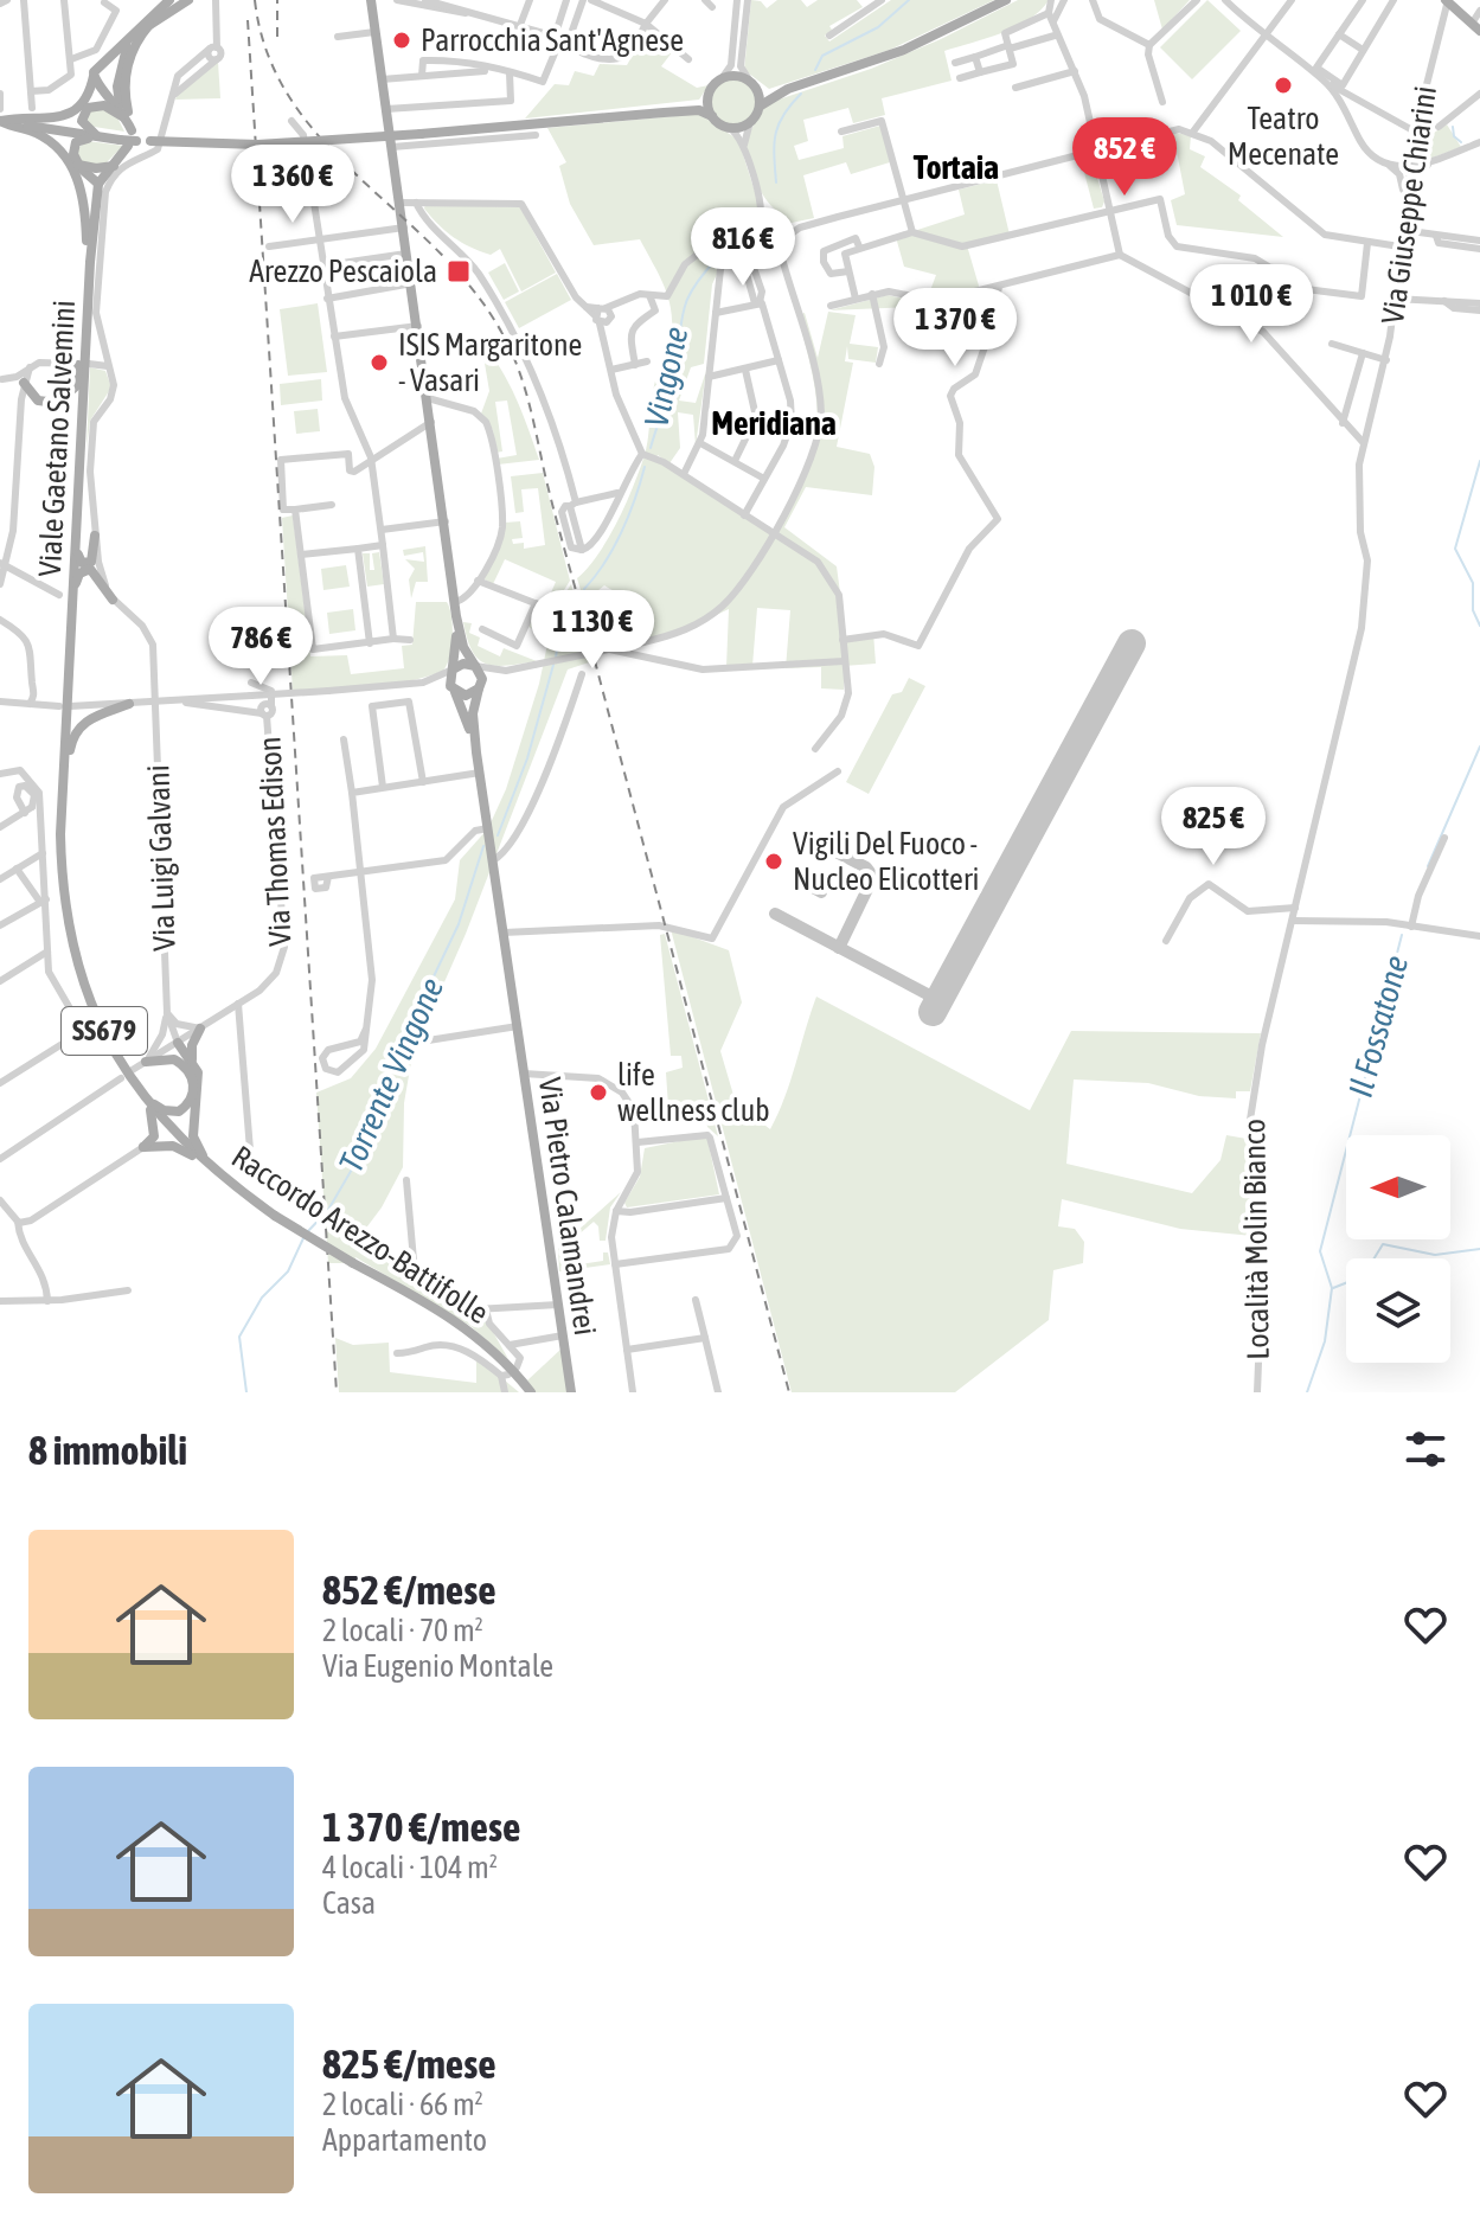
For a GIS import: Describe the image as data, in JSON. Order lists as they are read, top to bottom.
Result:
{
  "streets": {
    "main road": [
      "Viale Gaetano Salvemini",
      "SS679",
      "Via Pietro Calamandrei",
      "Raccordo Arezzo-Battifolle"
    ],
    "street": [
      "Via Giuseppe Chiarini",
      "Via Thomas Edison",
      "Via Luigi Galvani",
      "Località Molin Bianco"
    ]
  },
  "crossings": [
    ["Via Giuseppe Chiarini", "Località Molin Bianco"],
    ["Viale Gaetano Salvemini", "Raccordo Arezzo-Battifolle"],
    ["Via Thomas Edison", "Via Luigi Galvani"]
  ],
  "districts": ["Tortaia", "Meridiana"],
  "water": ["Vingone", "Il Fossatone", "Torrente Vingone"],
  "places": {
    "other": [
      "Parrocchia Sant'Agnese",
      "Teatro Mecenate",
      "ISIS Margaritone - Vasari",
      "Vigili Del Fuoco - Nucleo Elicotteri",
      "life wellness club"
    ],
    "transit": ["Arezzo Pescaiola"]
  },
  "north": "left",
  "page": {
    "price": [
      "852 €",
      "1 360 €",
      "816 €",
      "1 010 €",
      "1 370 €",
      "1 130 €",
      "786 €",
      "825 €"
    ],
    "heading": "8 immobili",
    "list": [
      {
        "name": "852 €/mese",
        "note": "2 locali · 70 m² · Via Eugenio Montale"
      },
      {
        "name": "1 370 €/mese",
        "note": "4 locali · 104 m² · Casa"
      },
      {
        "name": "825 €/mese",
        "note": "2 locali · 66 m² · Appartamento"
      }
    ]
  }
}
